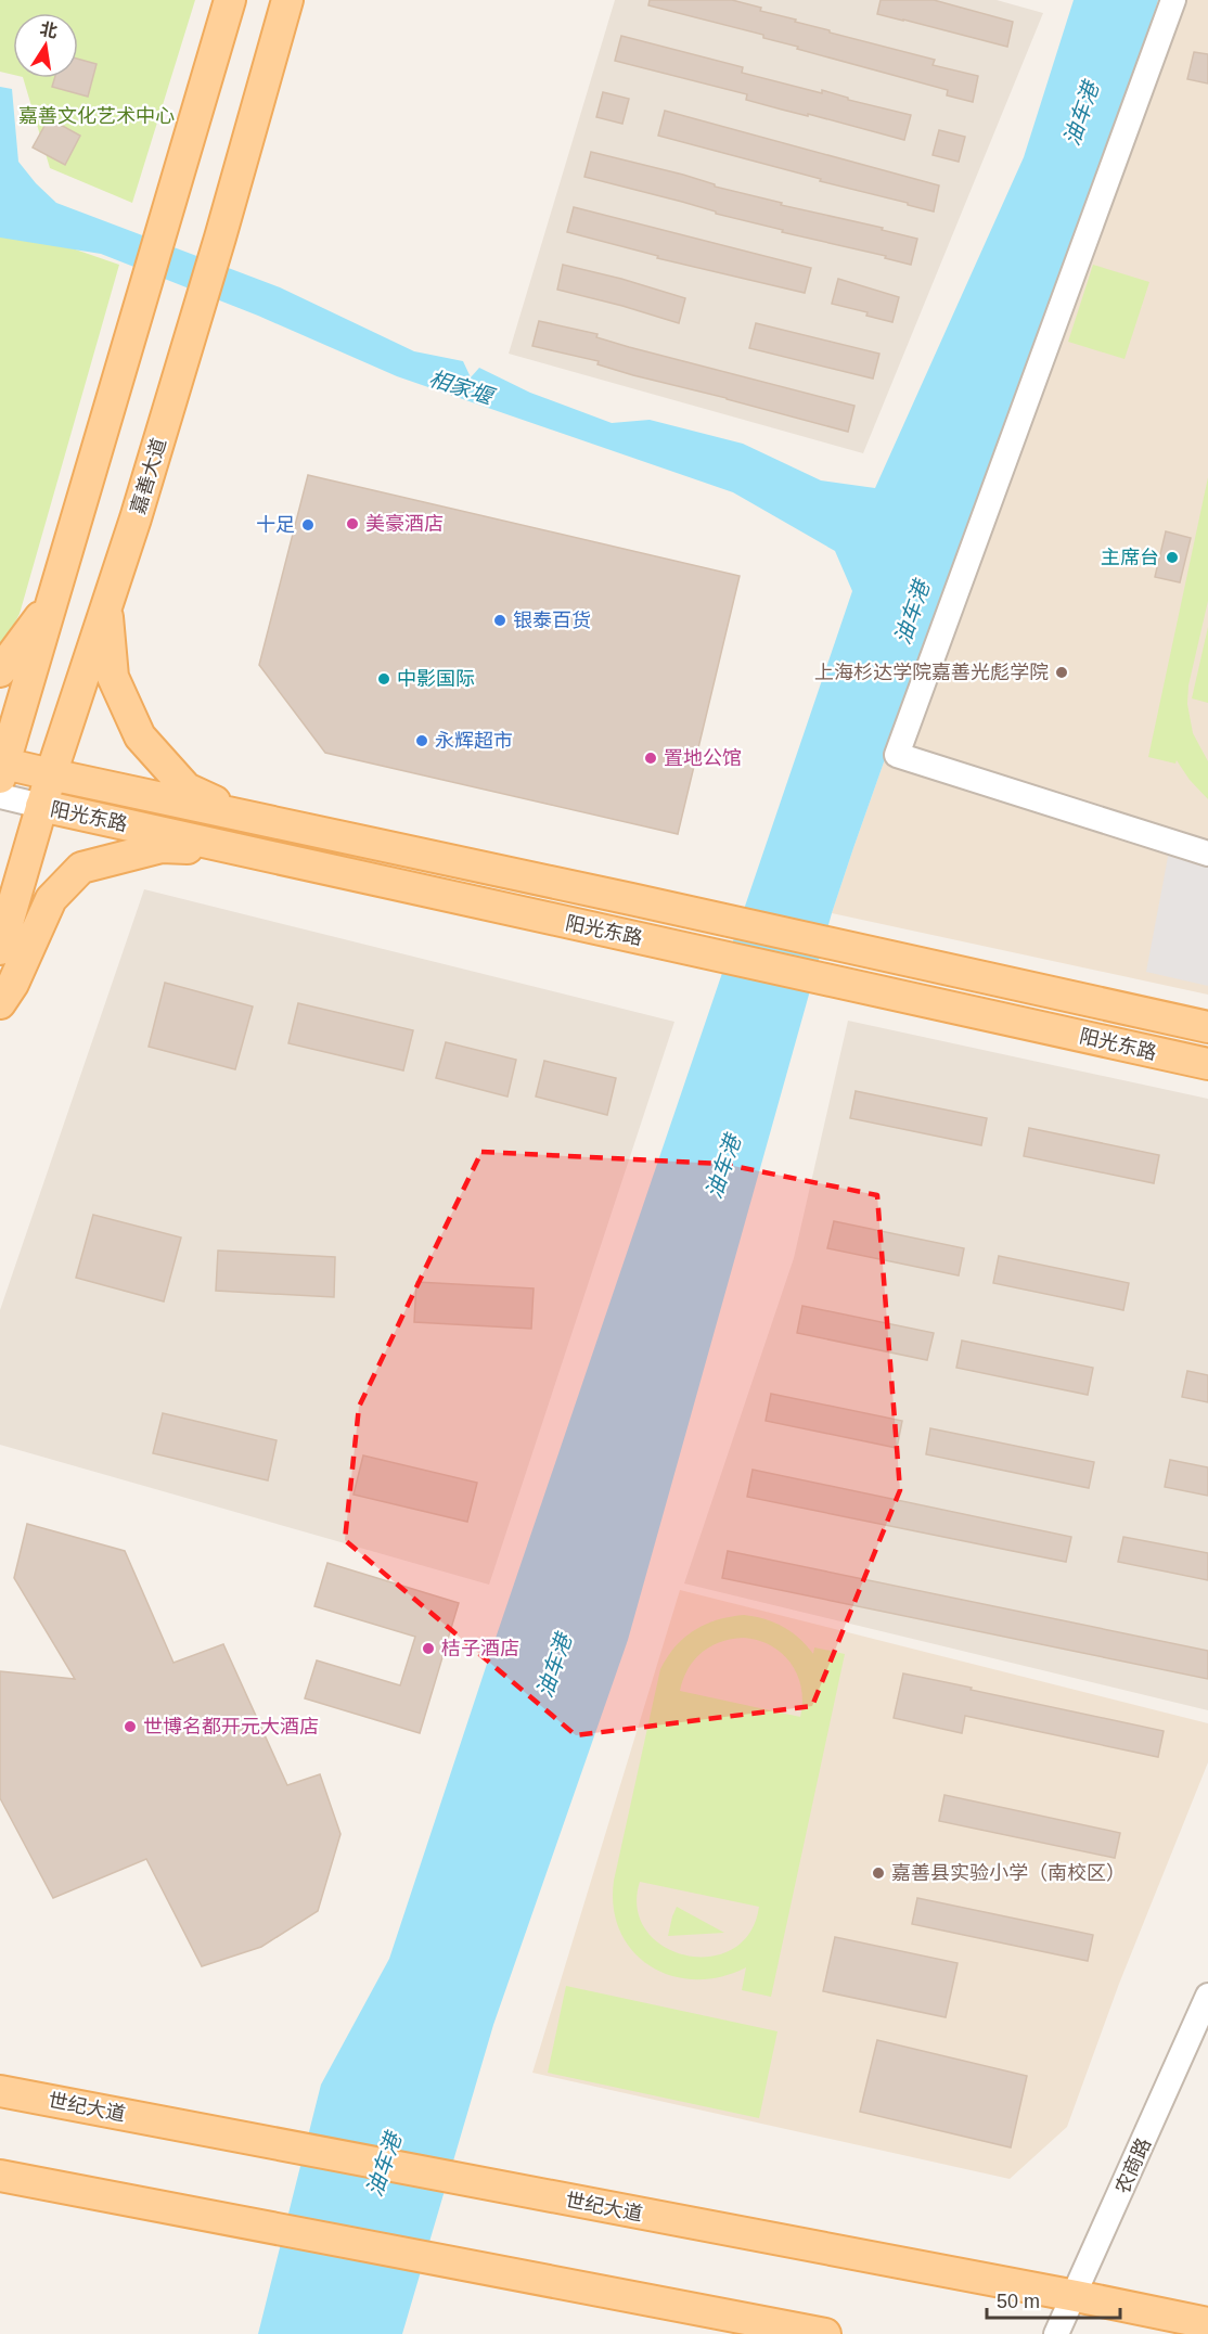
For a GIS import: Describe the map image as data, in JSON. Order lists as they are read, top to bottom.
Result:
{
  "streets": {
    "main road": ["嘉善大道", "阳光东路", "世纪大道"],
    "street": ["农商路"]
  },
  "crossings": [
    ["嘉善大道", "阳光东路"],
    ["世纪大道", "农商路"]
  ],
  "water": ["油车港", "相家堰"],
  "parks": ["嘉善文化艺术中心"],
  "places": [
    "美豪酒店",
    "十足",
    "主席台",
    "银泰百货",
    "上海杉达学院嘉善光彪学院",
    "中影国际",
    "永辉超市",
    "置地公馆",
    "桔子酒店",
    "世博名都开元大酒店",
    "嘉善县实验小学（南校区）"
  ],
  "scale_bar": "50 m",
  "north": "top"
}
